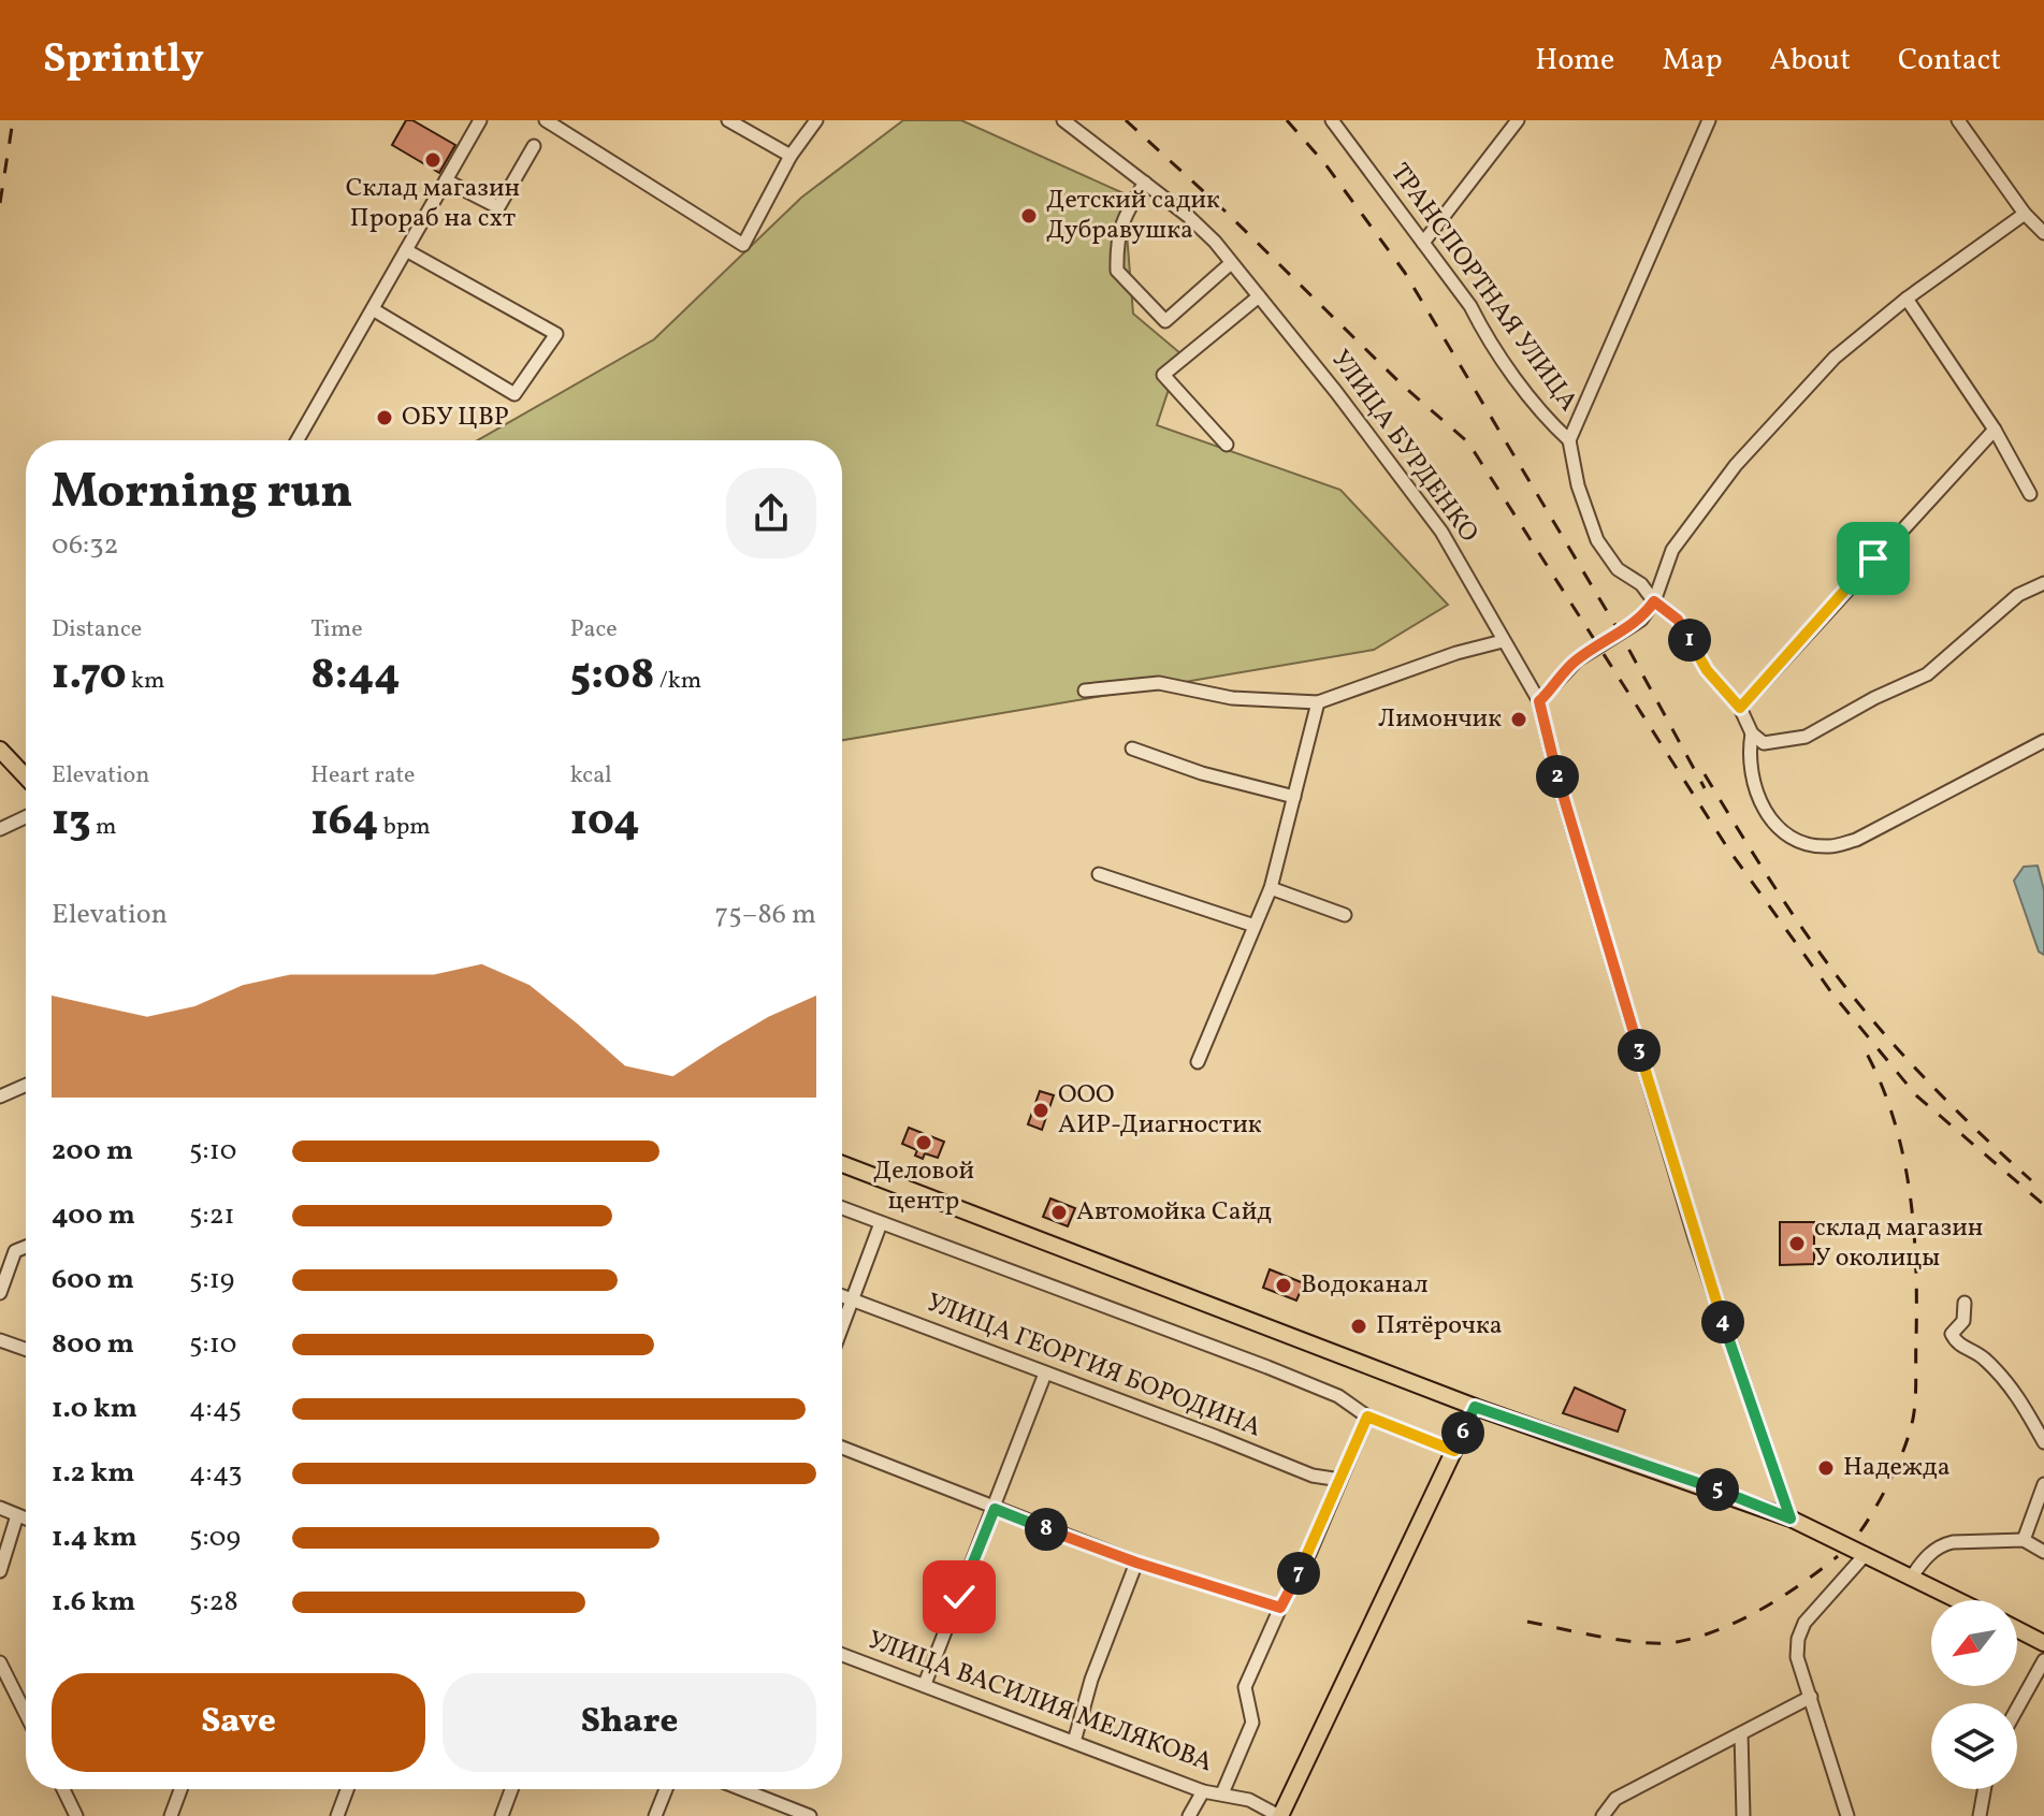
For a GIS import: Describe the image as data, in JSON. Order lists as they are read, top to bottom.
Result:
{
  "streets": {
    "street": [
      "ТРАНСПОРТНАЯ УЛИЦА",
      "УЛИЦА БУРДЕНКО",
      "УЛИЦА ГЕОРГИЯ БОРОДИНА",
      "УЛИЦА ВАСИЛИЯ МЕЛЯКОВА"
    ]
  },
  "places": [
    "Склад магазин Прораб на схт",
    "Детский садик Дубравушка",
    "ОБУ ЦВР",
    "Лимончик",
    "ООО АИР-Диагностик",
    "Деловой центр",
    "Автомойка Сайд",
    "склад магазин У околицы",
    "Водоканал",
    "Пятёрочка",
    "Надежда"
  ],
  "north": "bottom left",
  "page": {
    "header": "Sprintly",
    "nav": [
      "Home",
      "Map",
      "About",
      "Contact"
    ],
    "heading": ["Morning run", "06:32"],
    "stats": [
      ["Distance", "1.70 km"],
      ["Time", "8:44"],
      ["Pace", "5:08 /km"],
      ["Elevation", "13 m"],
      ["Heart rate", "164 bpm"],
      ["kcal", "104"]
    ],
    "pins": [
      "1",
      "2",
      "3",
      "4",
      "6",
      "5",
      "8",
      "7"
    ],
    "chart": ["Elevation", "75–86 m"],
    "list": [
      {
        "name": "200 m",
        "note": "5:10"
      },
      {
        "name": "400 m",
        "note": "5:21"
      },
      {
        "name": "600 m",
        "note": "5:19"
      },
      {
        "name": "800 m",
        "note": "5:10"
      },
      {
        "name": "1.0 km",
        "note": "4:45"
      },
      {
        "name": "1.2 km",
        "note": "4:43"
      },
      {
        "name": "1.4 km",
        "note": "5:09"
      },
      {
        "name": "1.6 km",
        "note": "5:28"
      }
    ],
    "buttons": ["Save", "Share"]
  }
}
